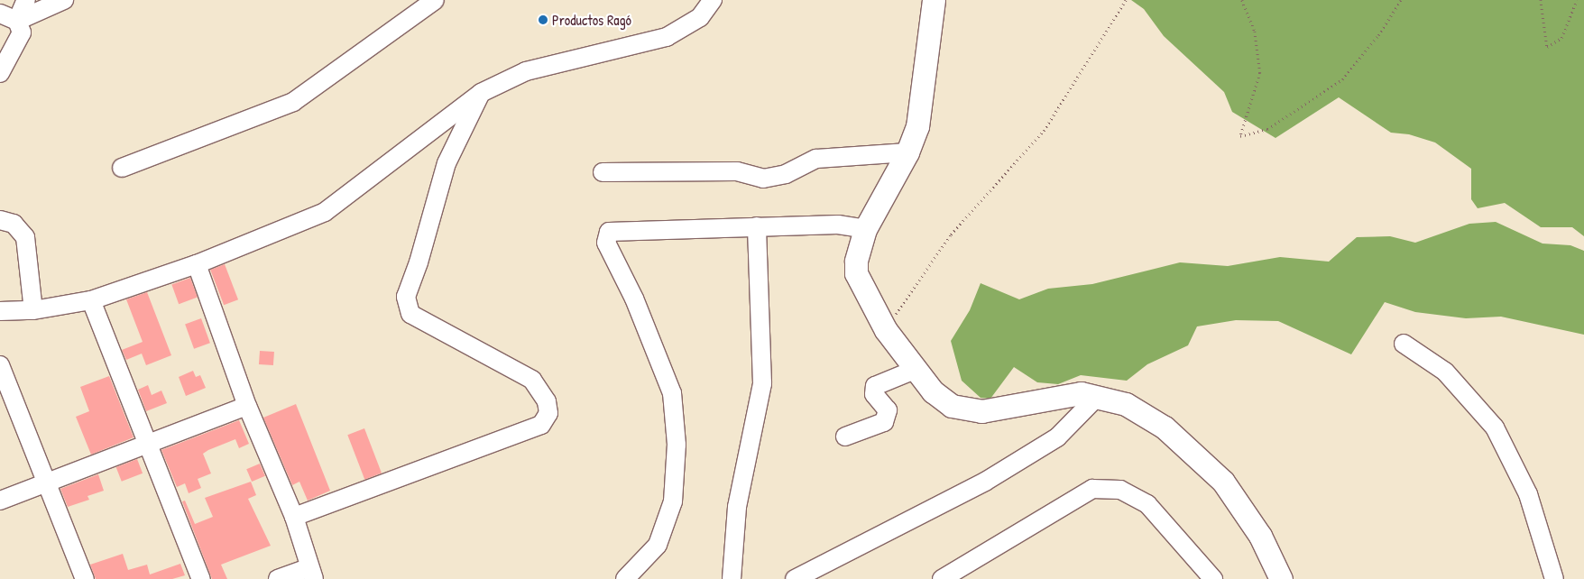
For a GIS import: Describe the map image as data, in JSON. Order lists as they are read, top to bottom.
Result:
{
  "places": ["Productos Ragó"]
}
